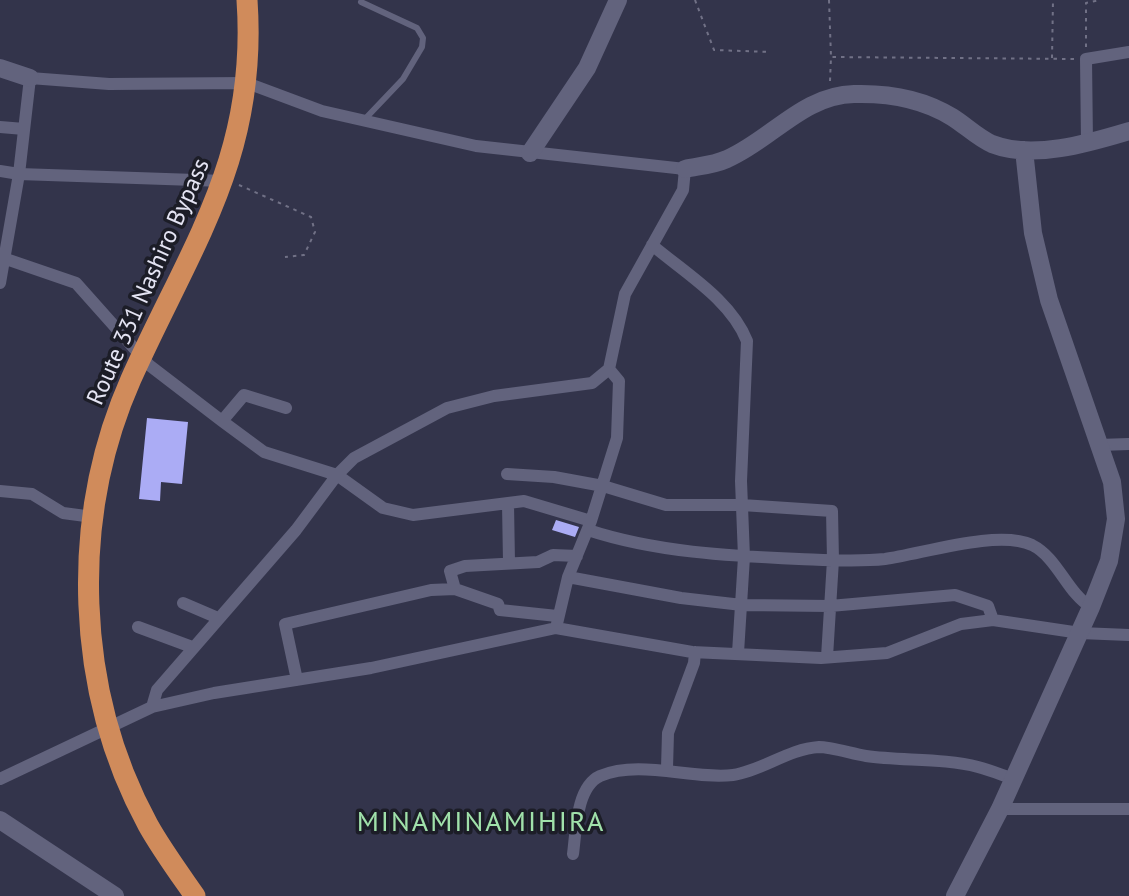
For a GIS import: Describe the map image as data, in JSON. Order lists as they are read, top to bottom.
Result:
{
  "streets": {
    "highway": ["Route 331 Nashiro Bypass"]
  },
  "districts": ["MINAMINAMIHIRA"]
}
